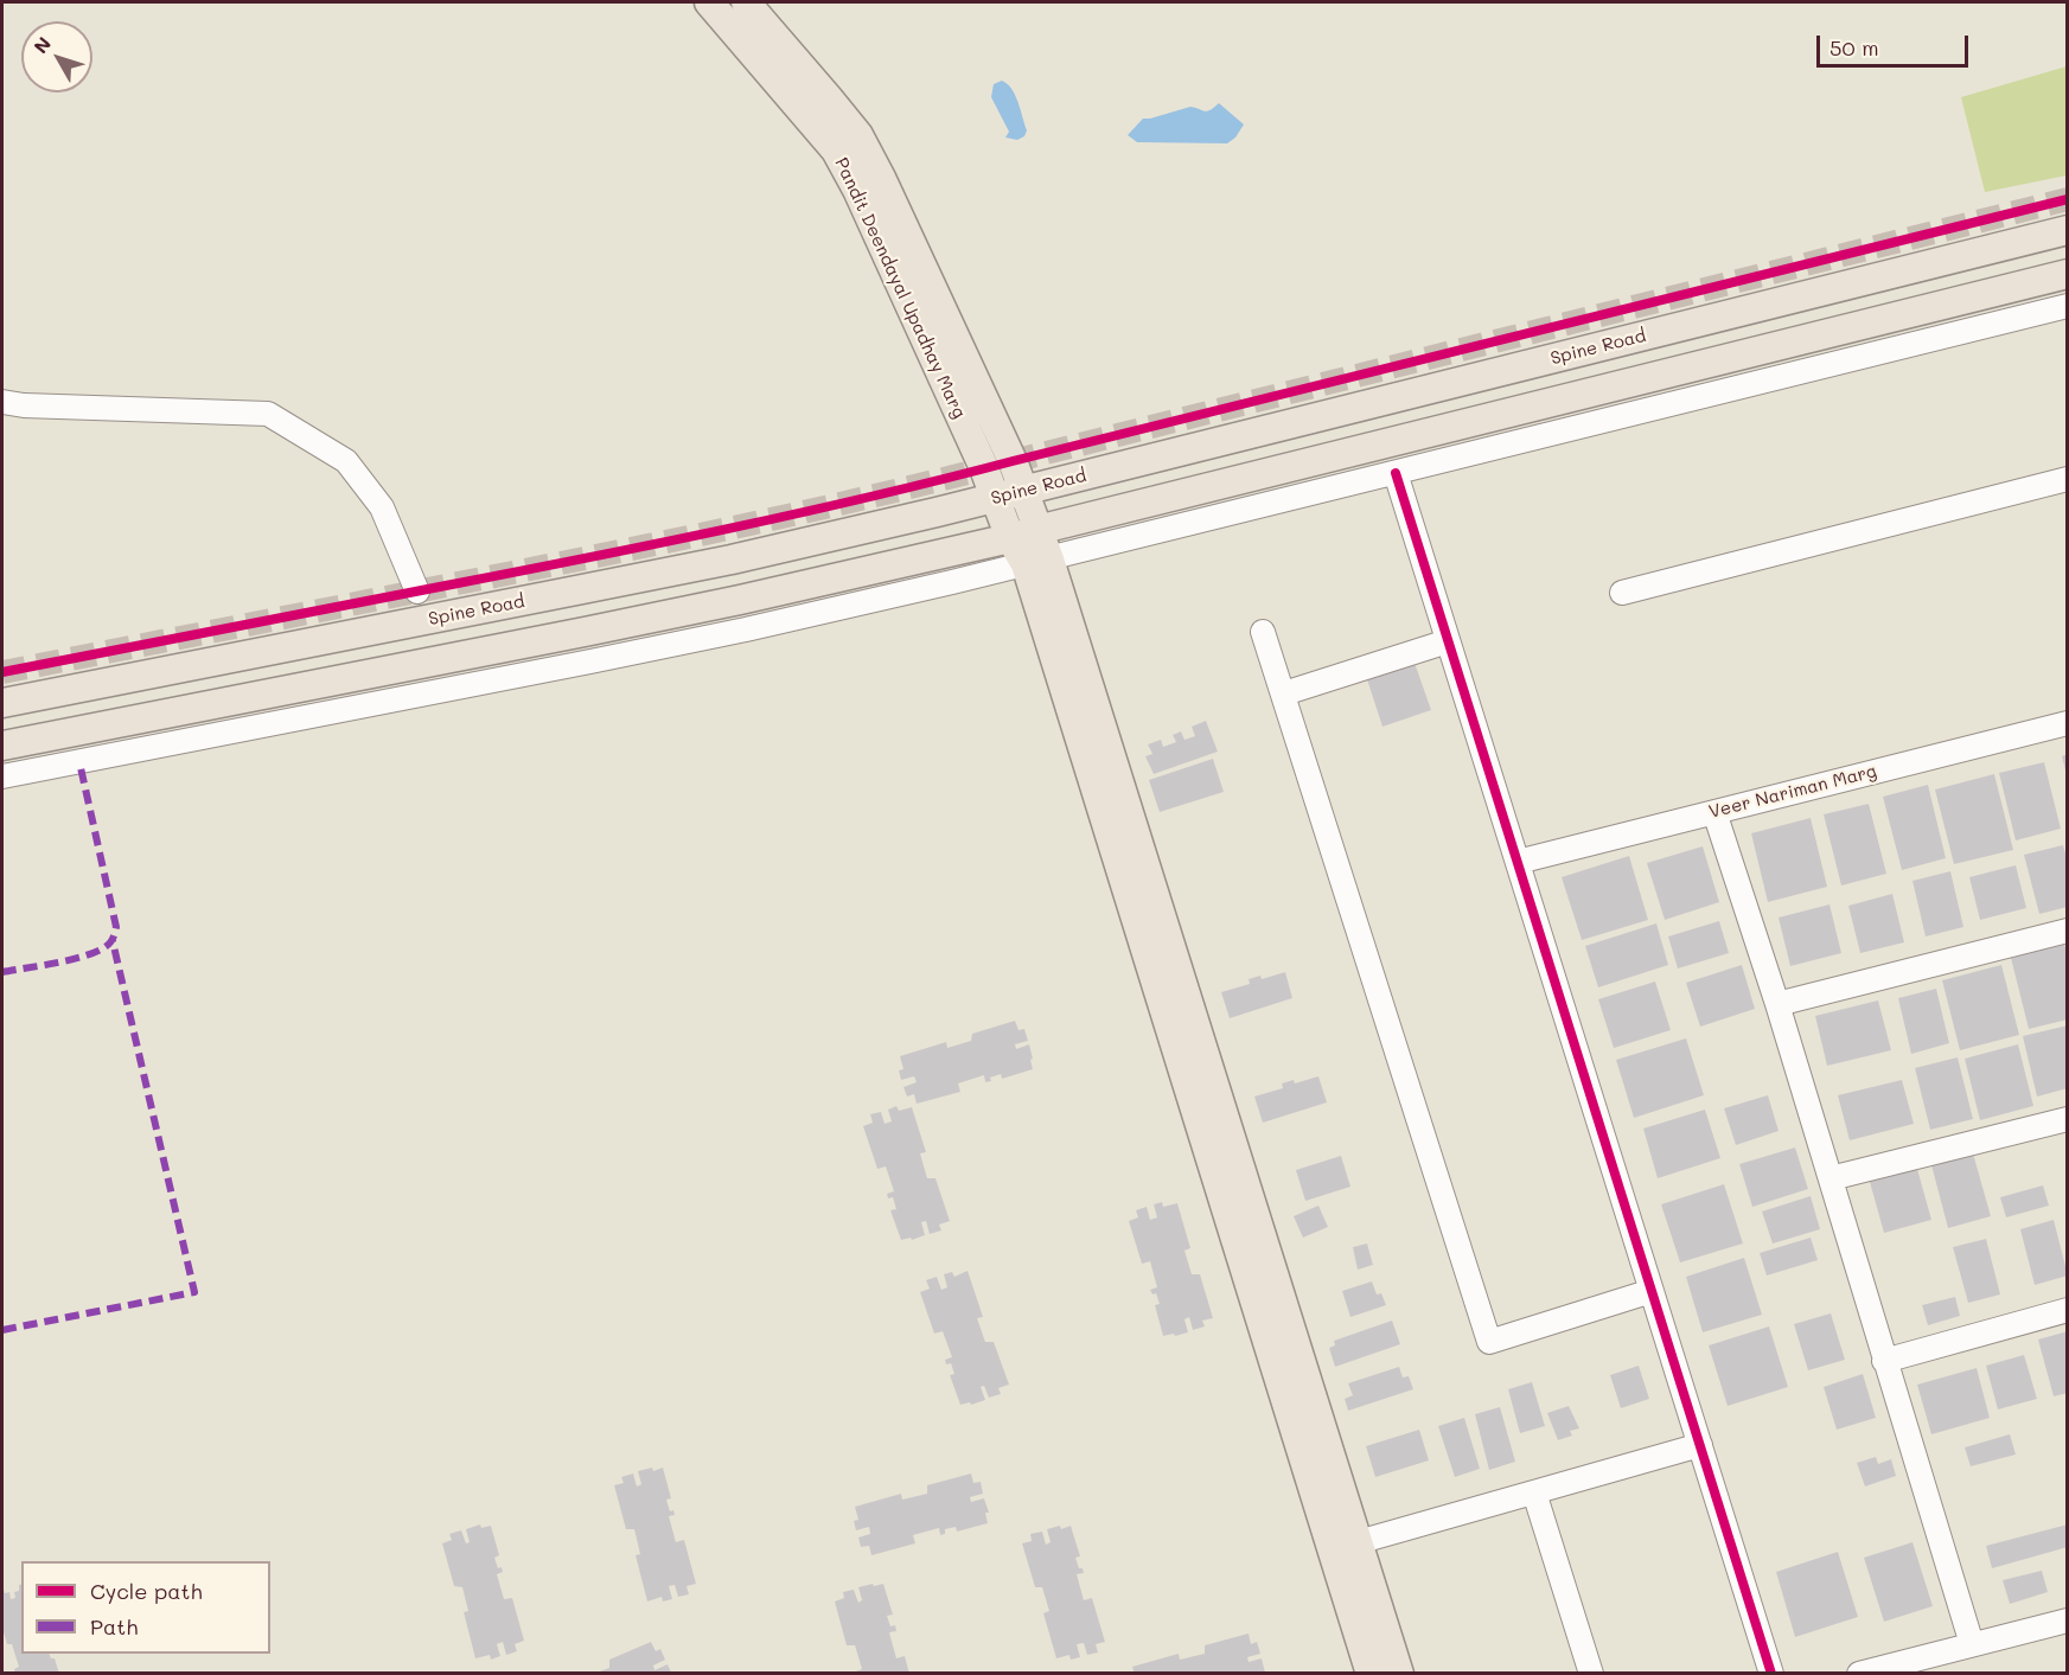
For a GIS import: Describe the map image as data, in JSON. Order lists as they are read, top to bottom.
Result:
{
  "streets": {
    "main road": ["Pandit Deendayal Upadhay Marg", "Spine Road"],
    "street": ["Veer Nariman Marg"]
  },
  "crossings": [
    ["Pandit Deendayal Upadhay Marg", "Spine Road"]
  ],
  "legend": ["Cycle path", "Path"],
  "scale_bar": "50 m",
  "north": "top left"
}
